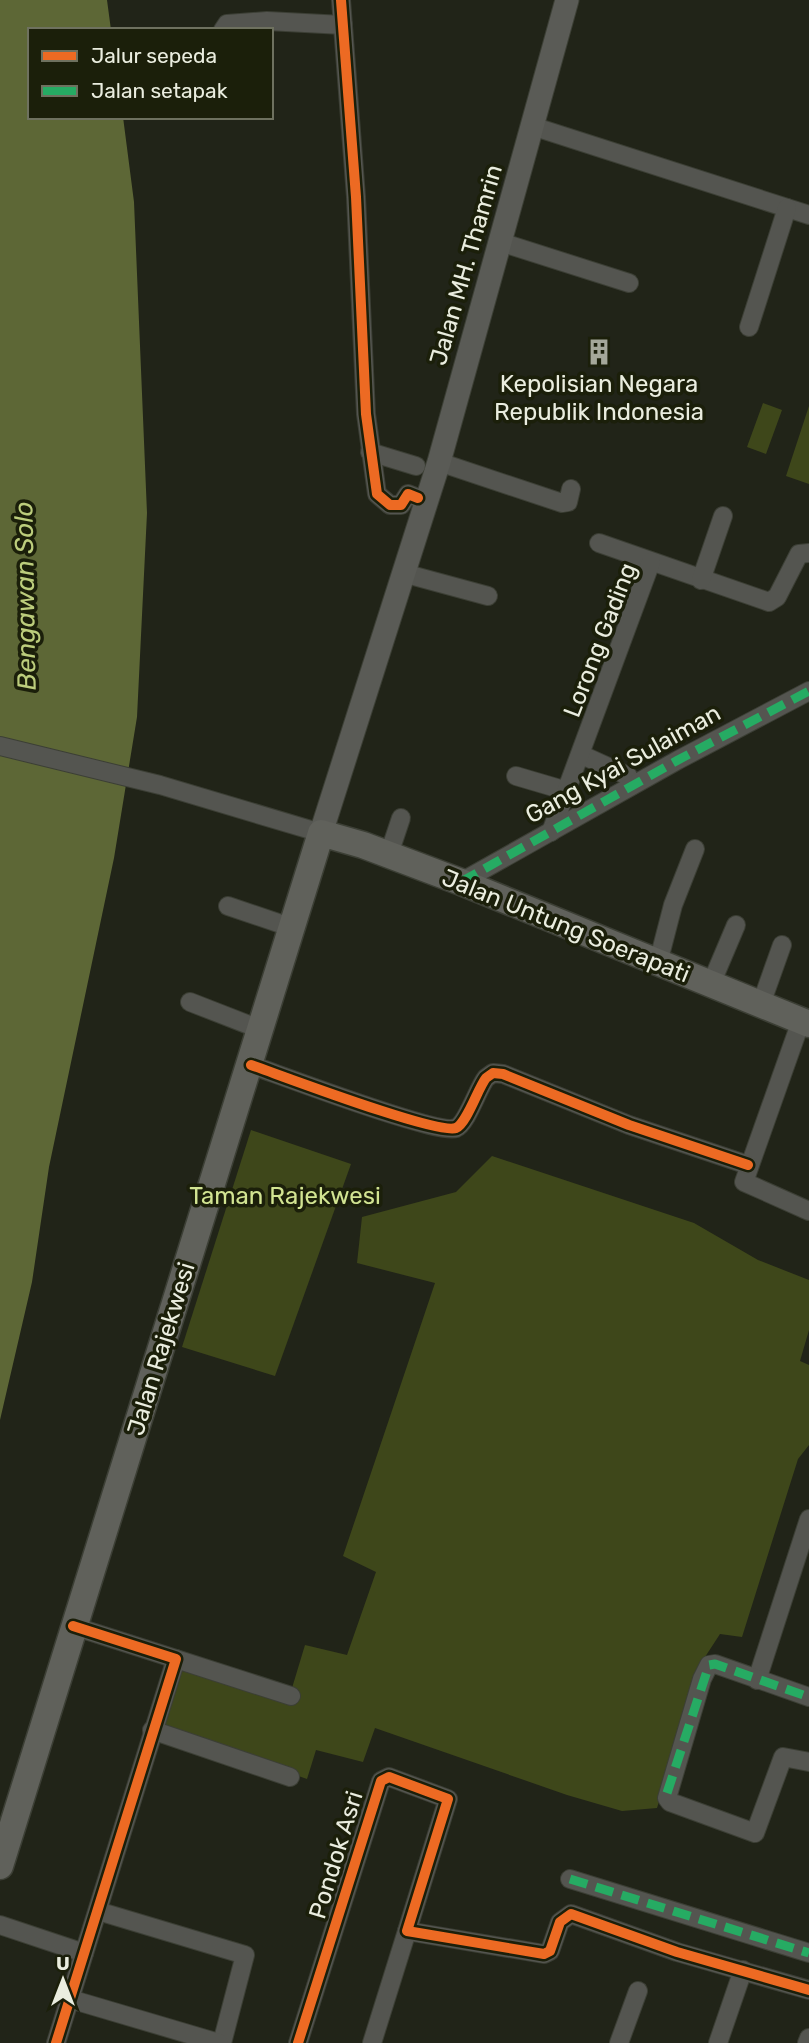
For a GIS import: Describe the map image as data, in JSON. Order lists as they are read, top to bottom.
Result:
{
  "streets": {
    "highway": ["Jalan Untung Soerapati", "Jalan Rajekwesi"],
    "main road": ["Jalan MH. Thamrin"],
    "street": ["Lorong Gading", "Gang Kyai Sulaiman", "Pondok Asri"]
  },
  "crossings": [
    ["Jalan MH. Thamrin", "Jalan Untung Soerapati"],
    ["Jalan MH. Thamrin", "Jalan Rajekwesi"],
    ["Lorong Gading", "Gang Kyai Sulaiman"],
    ["Gang Kyai Sulaiman", "Jalan Untung Soerapati"],
    ["Jalan Untung Soerapati", "Jalan Rajekwesi"]
  ],
  "water": ["Bengawan Solo"],
  "parks": ["Taman Rajekwesi"],
  "places": {
    "building": ["Kepolisian Negara Republik Indonesia"]
  },
  "legend": ["Jalur sepeda", "Jalan setapak"],
  "north": "top"
}
